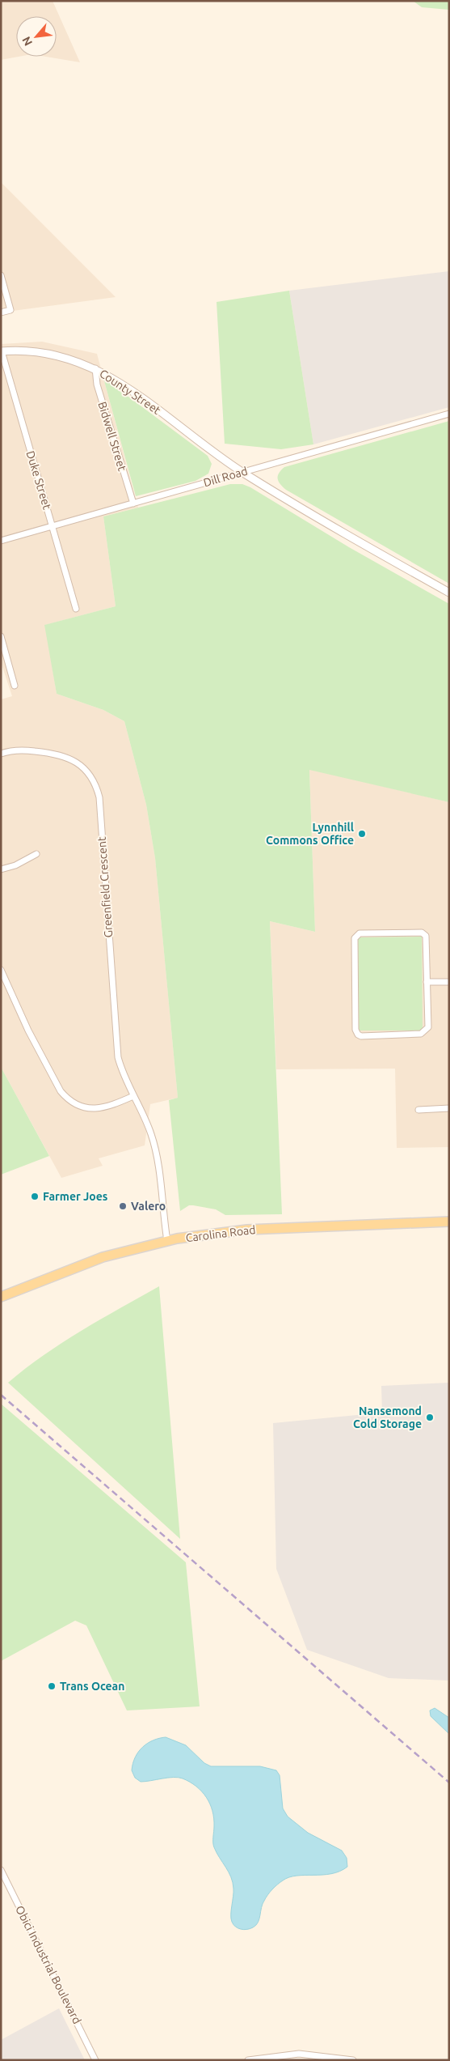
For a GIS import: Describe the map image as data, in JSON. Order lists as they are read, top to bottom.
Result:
{
  "streets": {
    "main road": ["Carolina Road"],
    "street": [
      "County Street",
      "Bidwell Street",
      "Dill Road",
      "Duke Street",
      "Greenfield Crescent",
      "Obici Industrial Boulevard"
    ]
  },
  "crossings": [
    ["County Street", "Bidwell Street"],
    ["County Street", "Dill Road"],
    ["County Street", "Duke Street"],
    ["Bidwell Street", "Dill Road"],
    ["Dill Road", "Duke Street"],
    ["Greenfield Crescent", "Carolina Road"]
  ],
  "places": [
    "Lynnhill Commons Office",
    "Farmer Joes",
    "Valero",
    "Nansemond Cold Storage",
    "Trans Ocean"
  ],
  "north": "bottom left"
}
